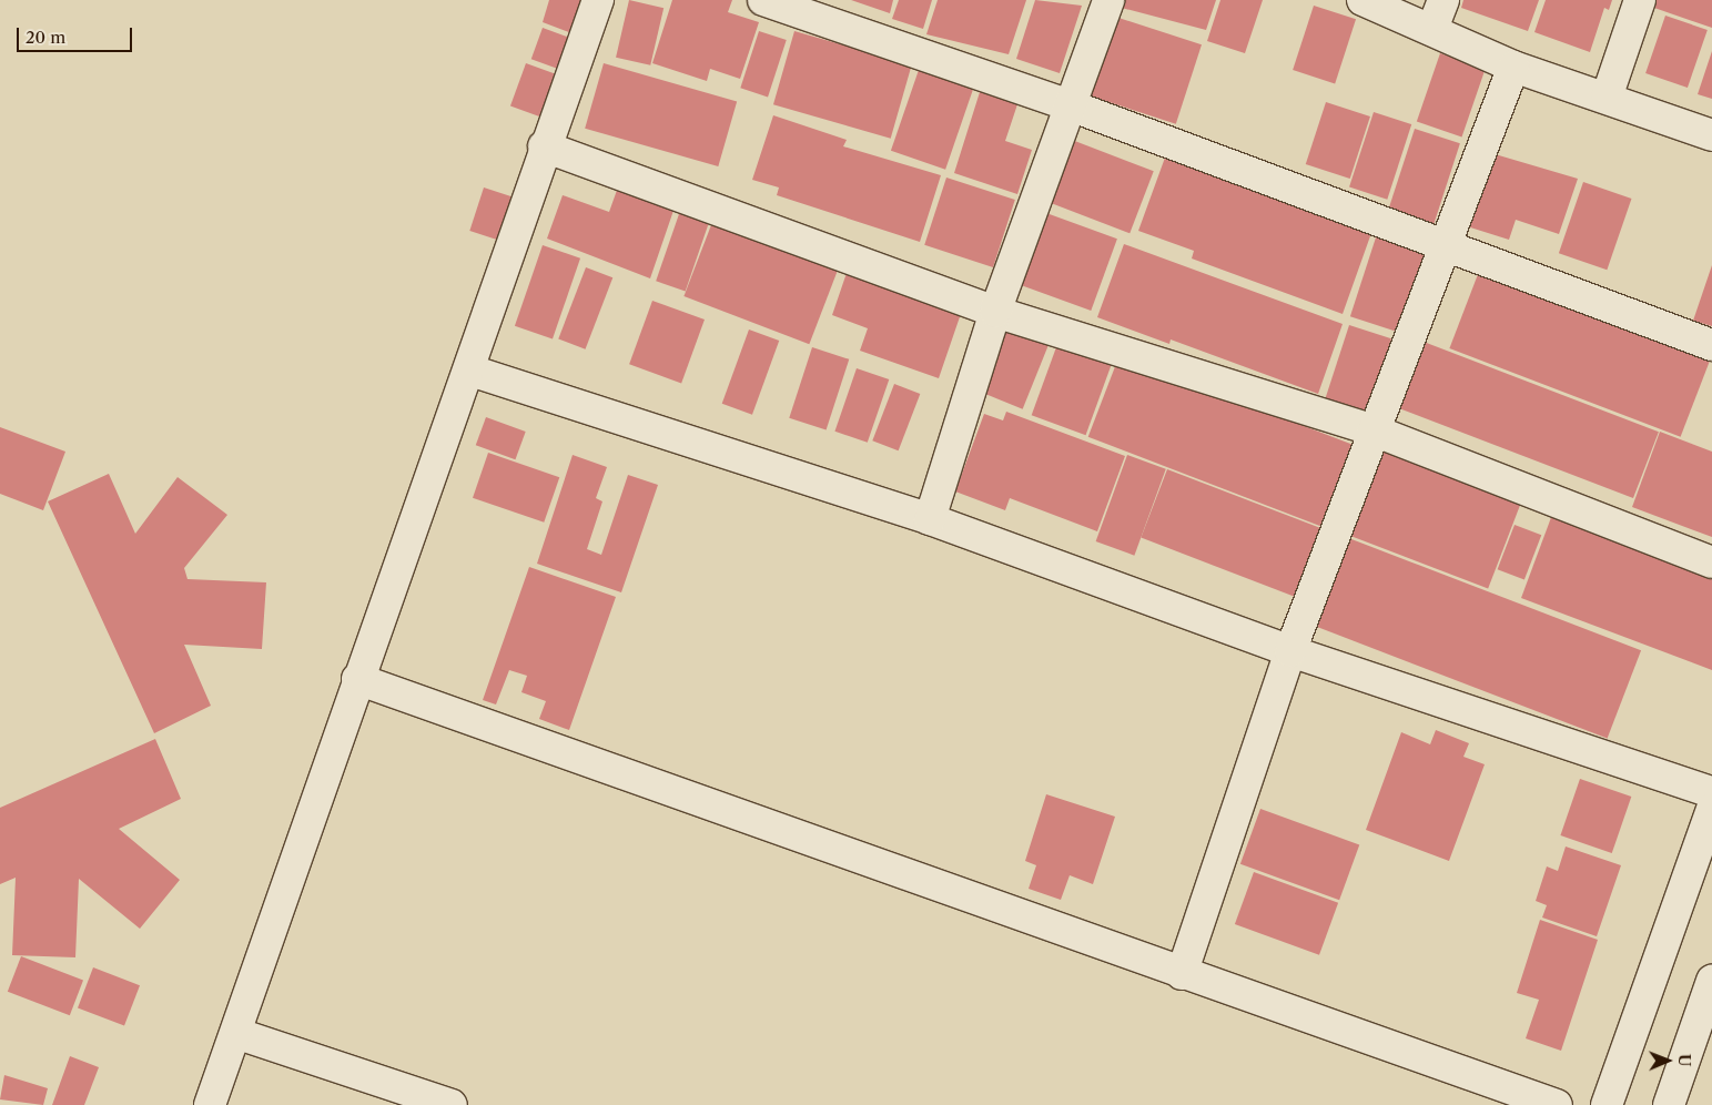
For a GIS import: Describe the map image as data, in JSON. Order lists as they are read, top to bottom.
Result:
{
  "scale_bar": "20 m",
  "north": "right"
}
